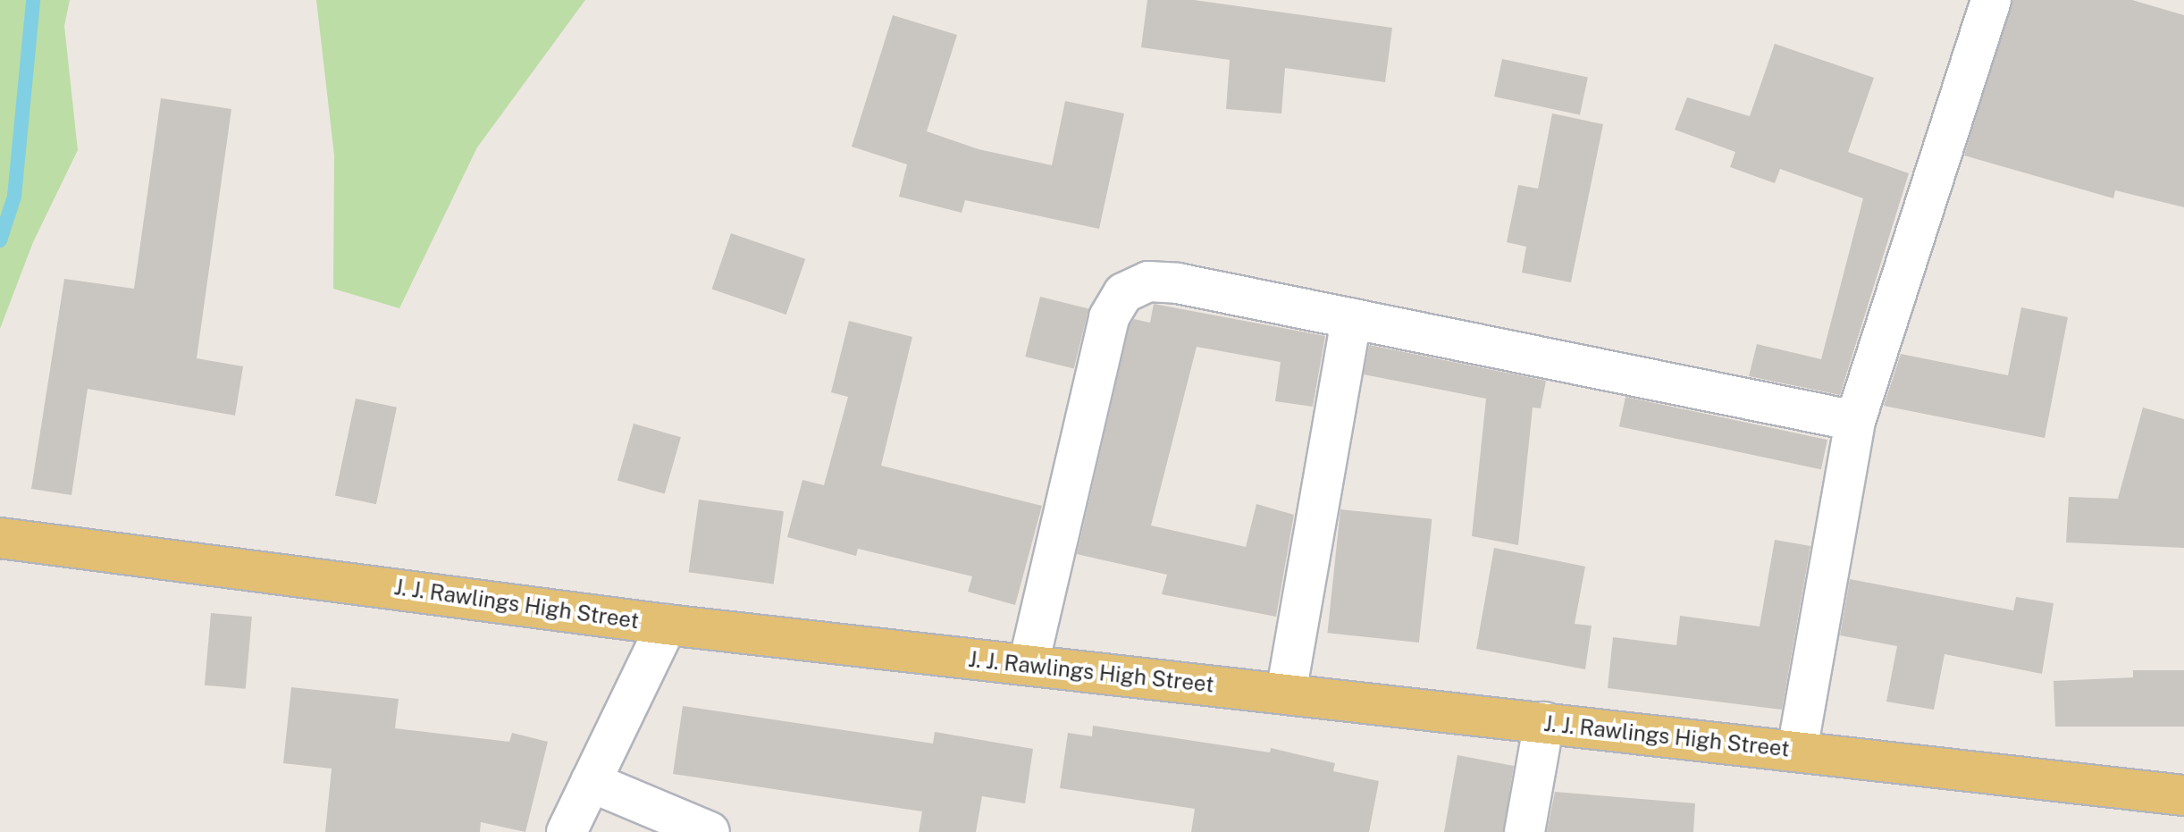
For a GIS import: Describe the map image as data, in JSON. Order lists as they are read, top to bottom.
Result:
{
  "streets": {
    "main road": ["J. J. Rawlings High Street"]
  }
}
